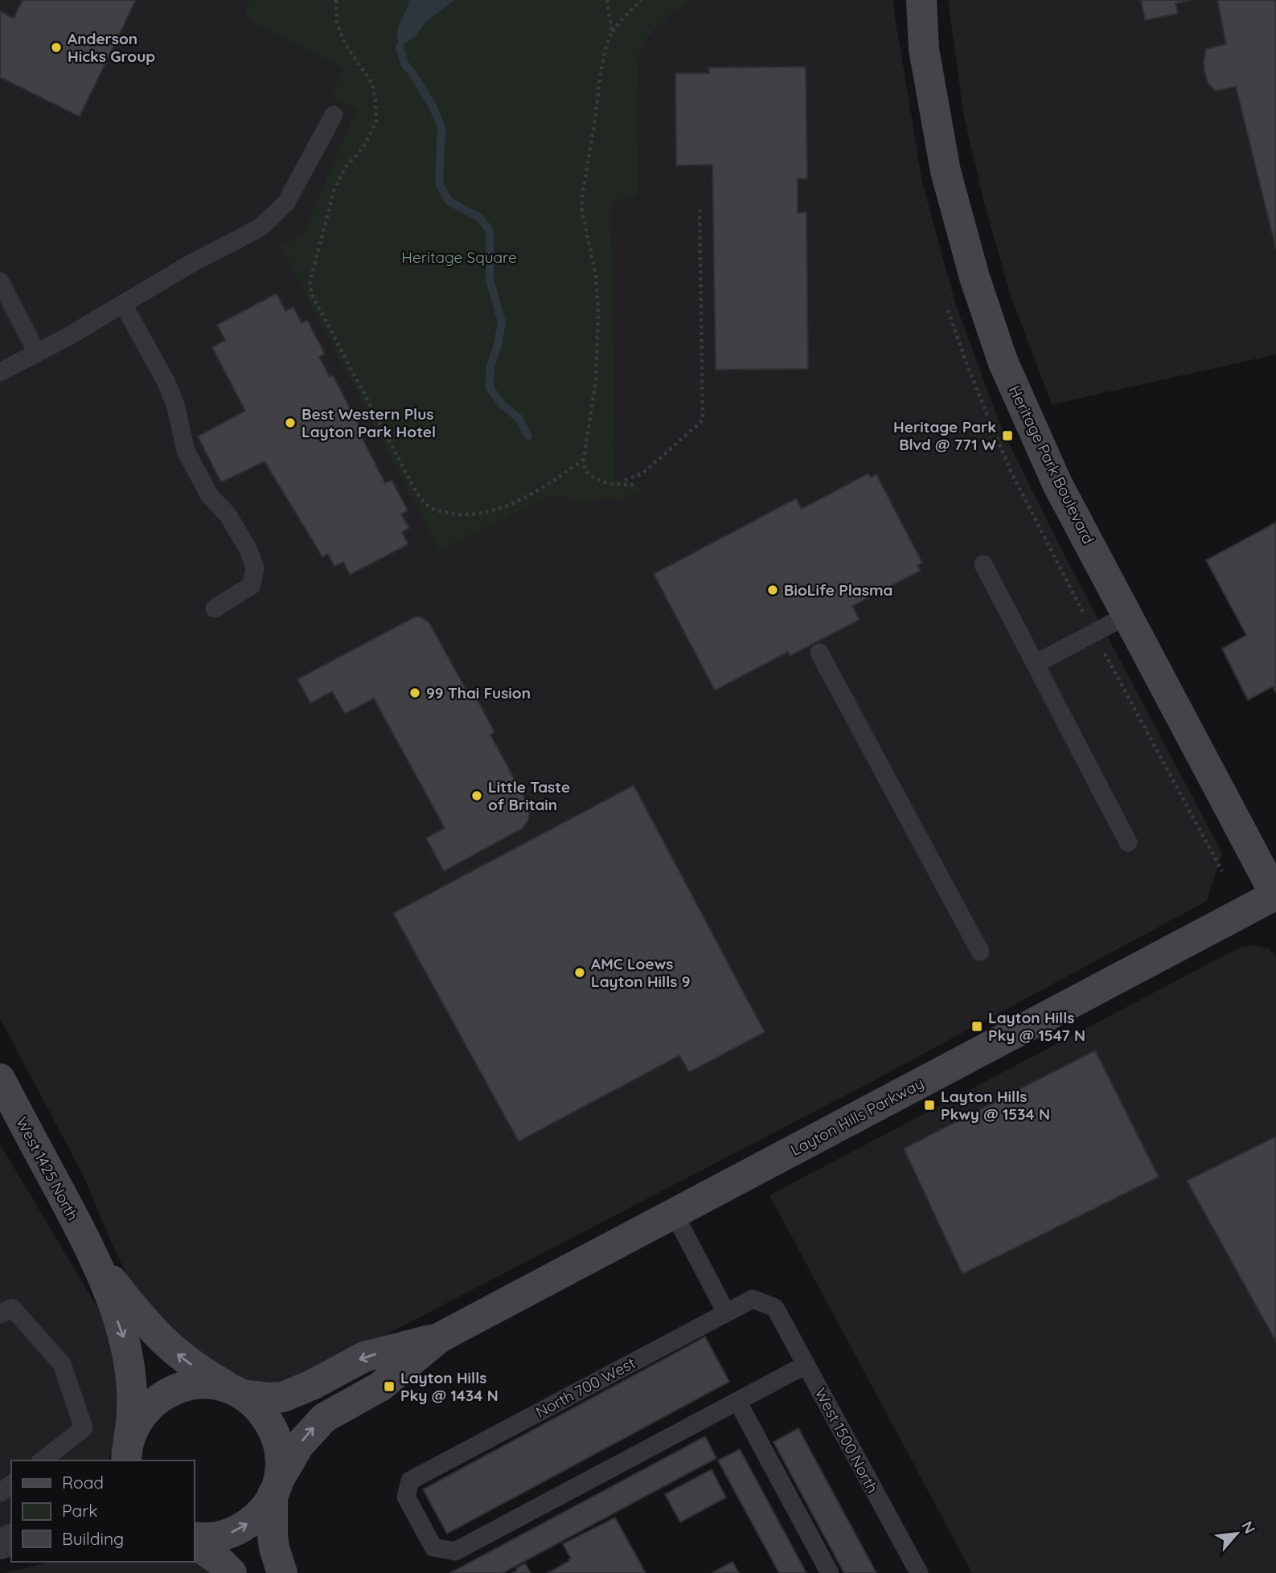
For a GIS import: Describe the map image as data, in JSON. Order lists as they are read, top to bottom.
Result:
{
  "streets": {
    "street": ["Heritage Park Boulevard", "Layton Hills Parkway", "West 1425 North"],
    "lane": ["North 700 West", "West 1500 North"]
  },
  "crossings": [
    ["Heritage Park Boulevard", "Layton Hills Parkway"],
    ["Layton Hills Parkway", "West 1425 North"],
    ["North 700 West", "West 1500 North"]
  ],
  "parks": ["Heritage Square"],
  "places": {
    "other": [
      "Anderson Hicks Group",
      "Best Western Plus Layton Park Hotel",
      "BioLife Plasma",
      "99 Thai Fusion",
      "Little Taste of Britain",
      "AMC Loews Layton Hills 9"
    ],
    "transit": [
      "Heritage Park Blvd @ 771 W",
      "Layton Hills Pky @ 1547 N",
      "Layton Hills Pkwy @ 1534 N",
      "Layton Hills Pky @ 1434 N"
    ]
  },
  "legend": ["Road", "Park", "Building"],
  "north": "top right"
}
